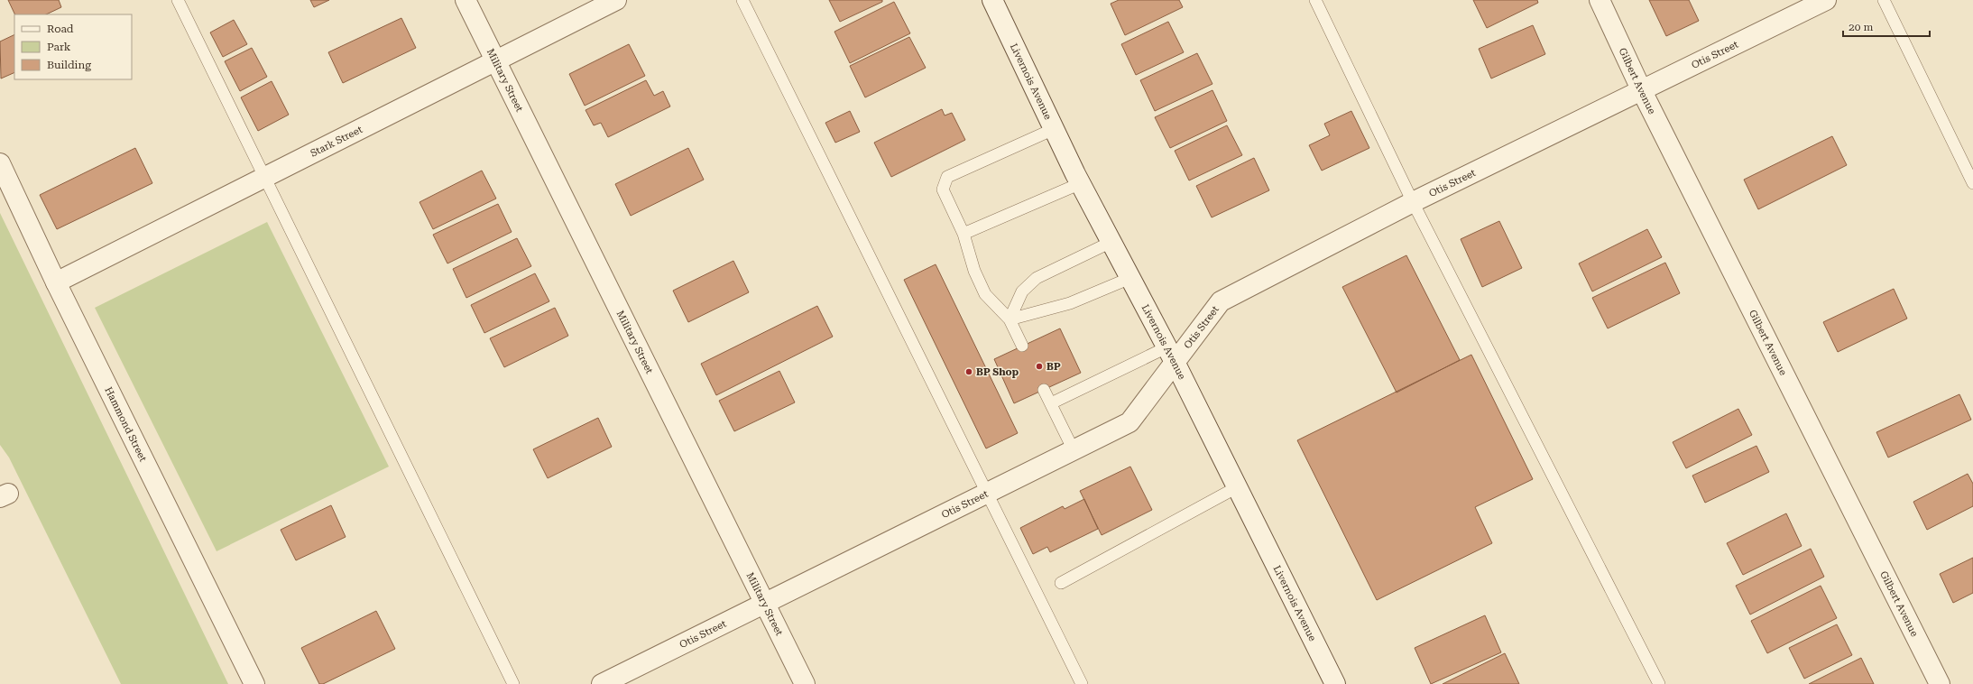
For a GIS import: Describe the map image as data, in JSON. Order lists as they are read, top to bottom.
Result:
{
  "streets": {
    "street": [
      "Otis Street",
      "Military Street",
      "Livernois Avenue",
      "Gilbert Avenue",
      "Stark Street",
      "Hammond Street"
    ]
  },
  "crossings": [
    ["Otis Street", "Military Street"],
    ["Otis Street", "Livernois Avenue"],
    ["Otis Street", "Gilbert Avenue"],
    ["Military Street", "Stark Street"],
    ["Stark Street", "Hammond Street"]
  ],
  "places": ["BP", "BP Shop"],
  "legend": ["Road", "Park", "Building"],
  "scale_bar": "20 m"
}
